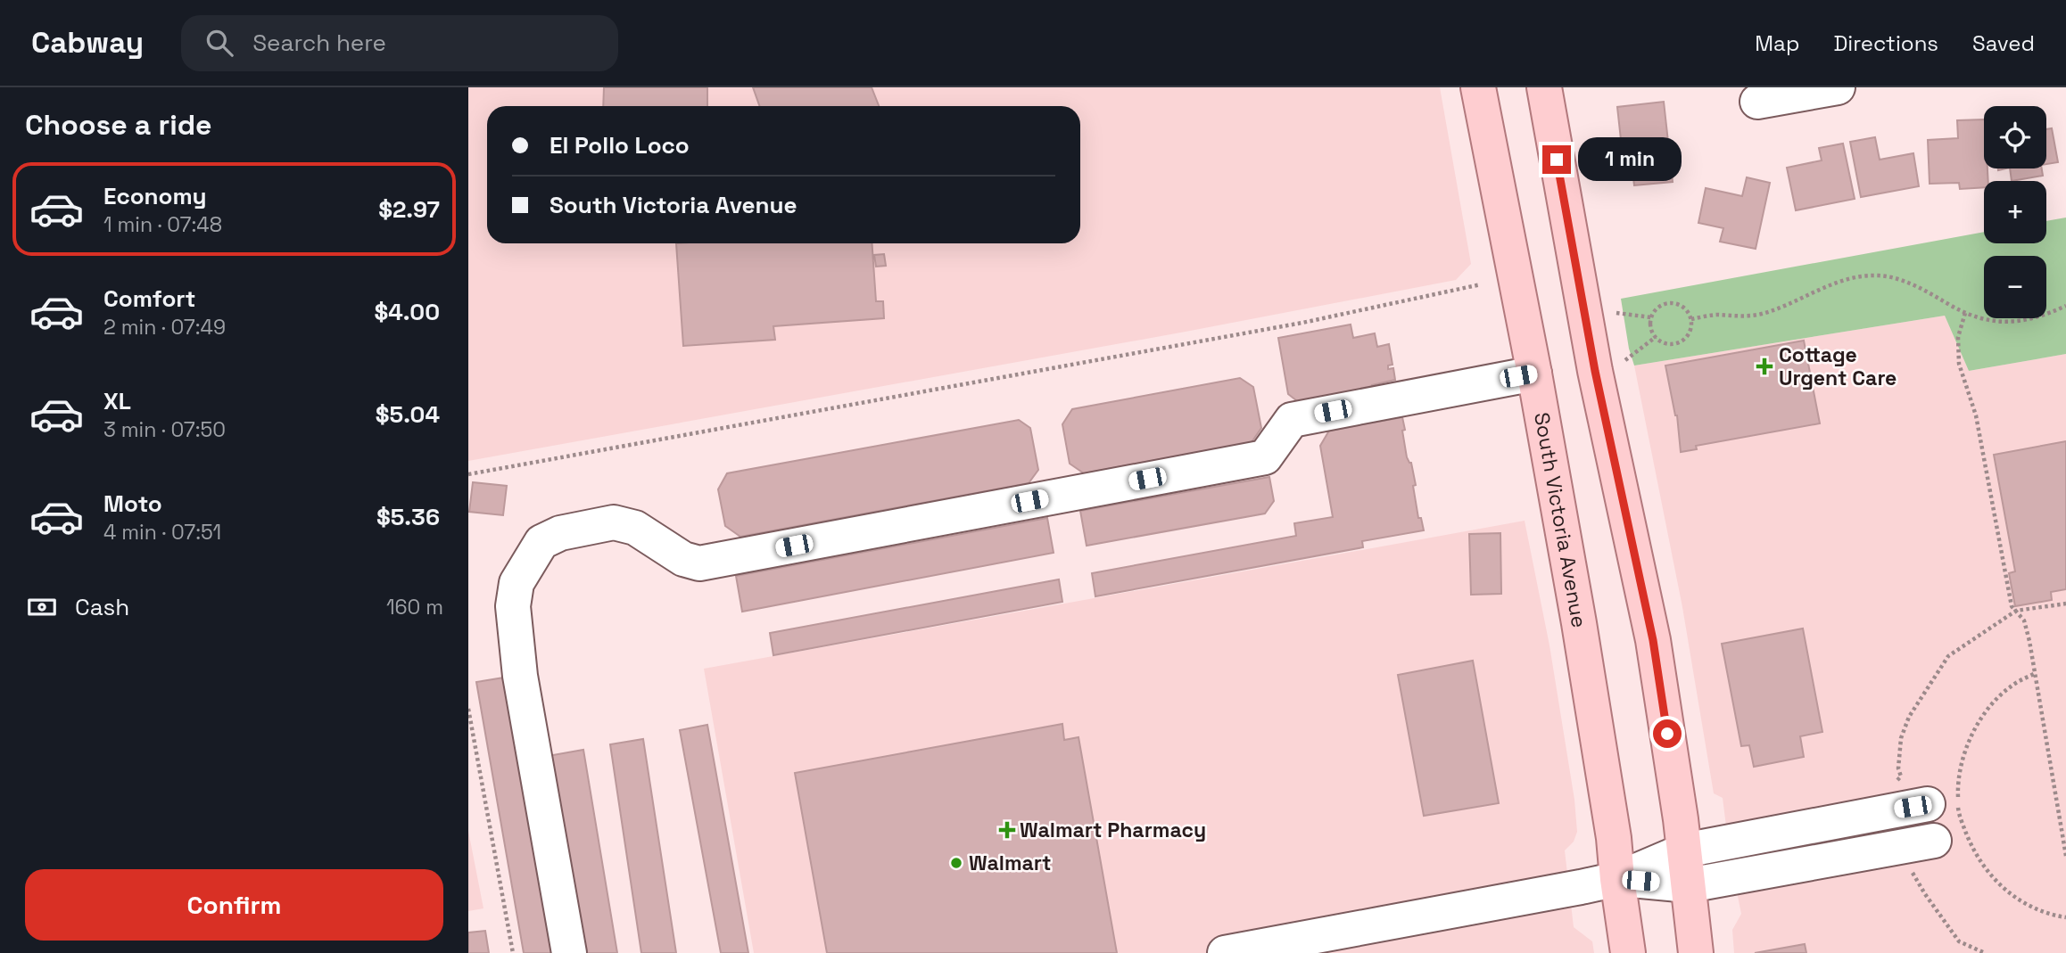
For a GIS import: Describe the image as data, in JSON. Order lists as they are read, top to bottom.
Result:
{
  "streets": {
    "main road": ["South Victoria Avenue"]
  },
  "places": {
    "health": ["Cottage Urgent Care", "Walmart Pharmacy"],
    "other": ["Walmart"]
  },
  "page": {
    "header": "Cabway",
    "search": "Search here",
    "nav": ["Map", "Directions", "Saved"],
    "heading": "Choose a ride",
    "map_buttons": ["+", "−"],
    "banner": ["El Pollo Loco", "South Victoria Avenue"],
    "bubble": "1 min",
    "list": [
      {
        "name": "Economy",
        "note": "1 min · 07:48",
        "value": "$2.97"
      },
      {
        "name": "Comfort",
        "note": "2 min · 07:49",
        "value": "$4.00"
      },
      {
        "name": "XL",
        "note": "3 min · 07:50",
        "value": "$5.04"
      },
      {
        "name": "Moto",
        "note": "4 min · 07:51",
        "value": "$5.36"
      }
    ],
    "pay": ["Cash", "160 m"],
    "buttons": "Confirm"
  }
}
